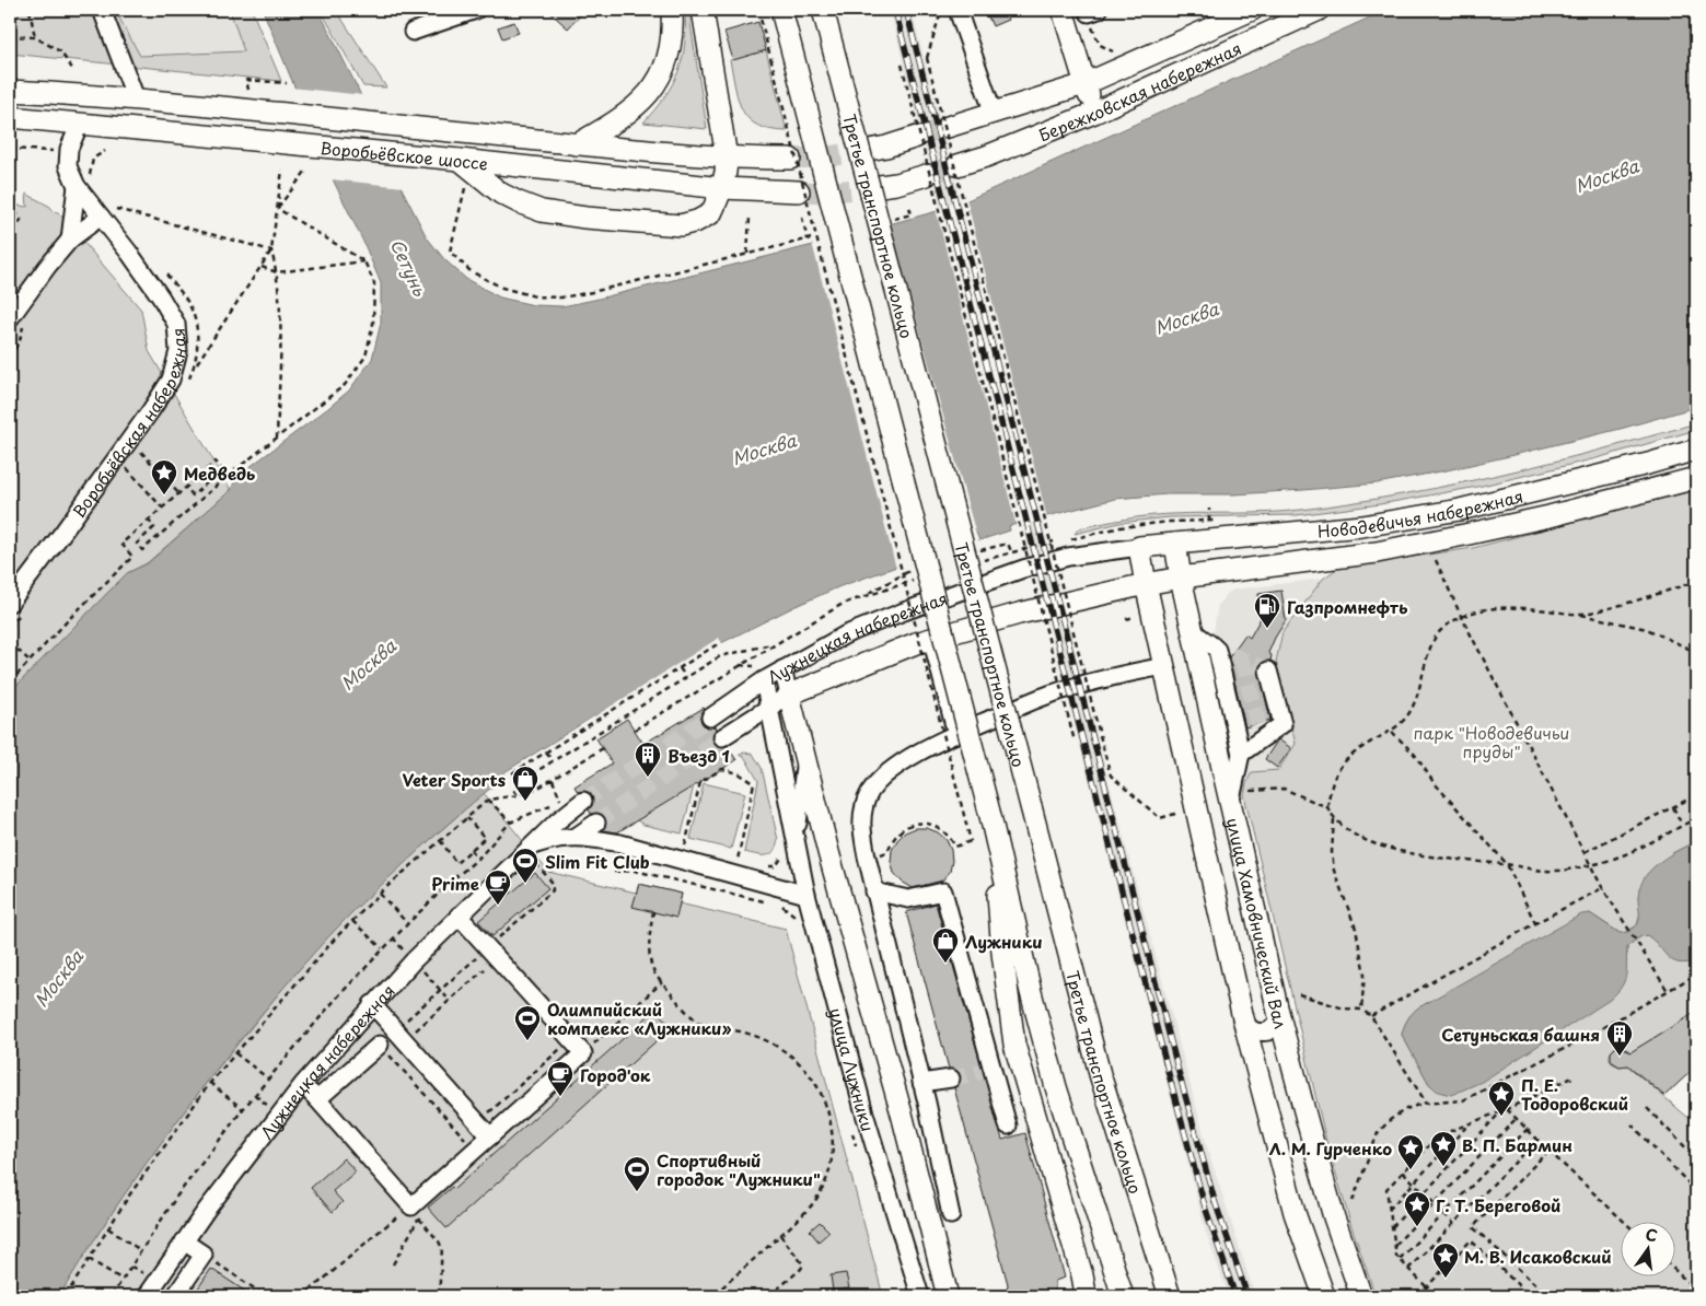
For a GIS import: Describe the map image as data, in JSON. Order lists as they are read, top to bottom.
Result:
{
  "streets": {
    "main road": [
      "Бережковская набережная",
      "Воробьёвское шоссе",
      "Третье транспортное кольцо",
      "Новодевичья набережная",
      "Лужнецкая набережная",
      "улица Хамовнический Вал"
    ],
    "street": ["Воробьёвская набережная", "улица Лужники"]
  },
  "crossings": [
    ["Воробьёвское шоссе", "Воробьёвская набережная"],
    ["Новодевичья набережная", "Лужнецкая набережная"],
    ["Новодевичья набережная", "улица Хамовнический Вал"],
    ["Лужнецкая набережная", "улица Лужники"]
  ],
  "water": ["Москва", "Сетунь"],
  "parks": ["парк \"Новодевичьи пруды\""],
  "places": {
    "place": [
      "Медведь",
      "П. Е. Тодоровский",
      "В. П. Бармин",
      "Л. М. Гурченко",
      "Г. Т. Береговой",
      "М. В. Исаковский"
    ],
    "fuel station": ["Газпромнефть"],
    "building": ["Въезд 1", "Сетуньская башня"],
    "shop": ["Veter Sports", "Лужники"],
    "sports": ["Slim Fit Club", "Олимпийский комплекс «Лужники»", "Спортивный городок \"Лужники\""],
    "cafe": ["Prime", "Город'ок"]
  },
  "north": "top"
}
